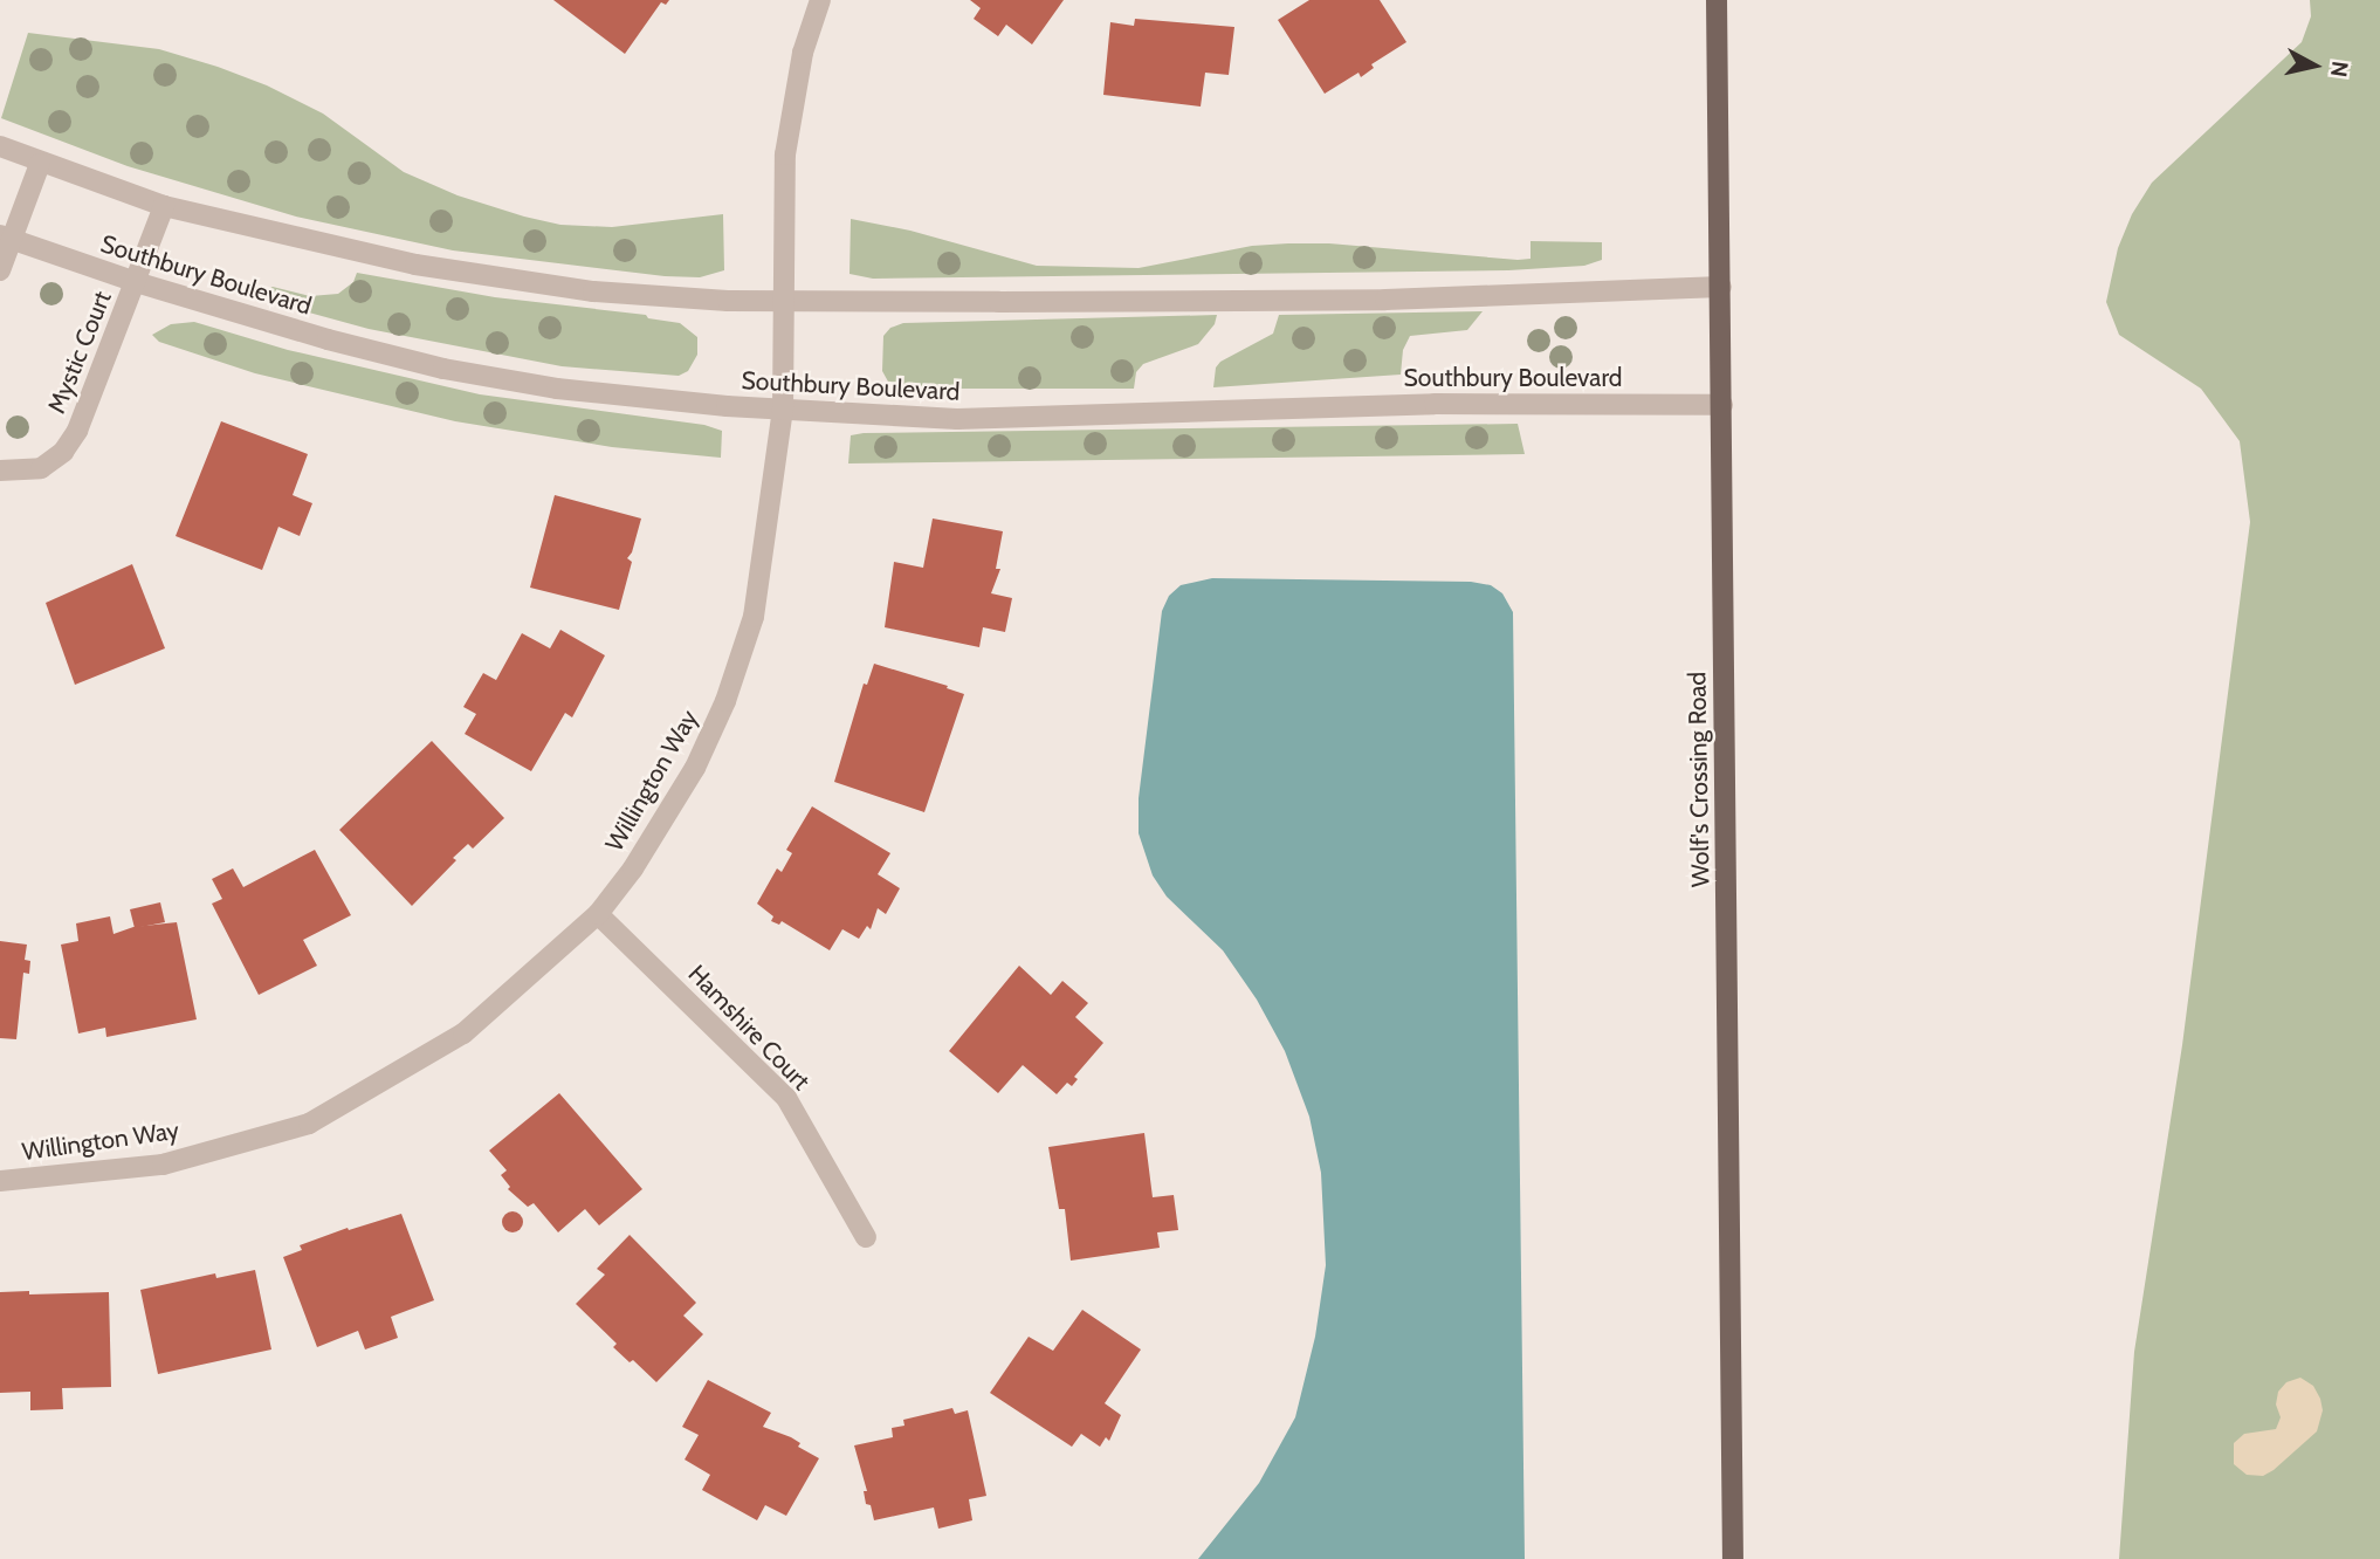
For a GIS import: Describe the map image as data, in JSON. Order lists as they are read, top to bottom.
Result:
{
  "streets": {
    "main road": ["Wolf's Crossing Road"],
    "street": [
      "Southbury Boulevard",
      "Mystic Court",
      "Willington Way",
      "Hamshire Court"
    ]
  },
  "crossings": [
    ["Southbury Boulevard", "Mystic Court"],
    ["Southbury Boulevard", "Wolf's Crossing Road"],
    ["Southbury Boulevard", "Willington Way"],
    ["Willington Way", "Hamshire Court"]
  ],
  "north": "right"
}
